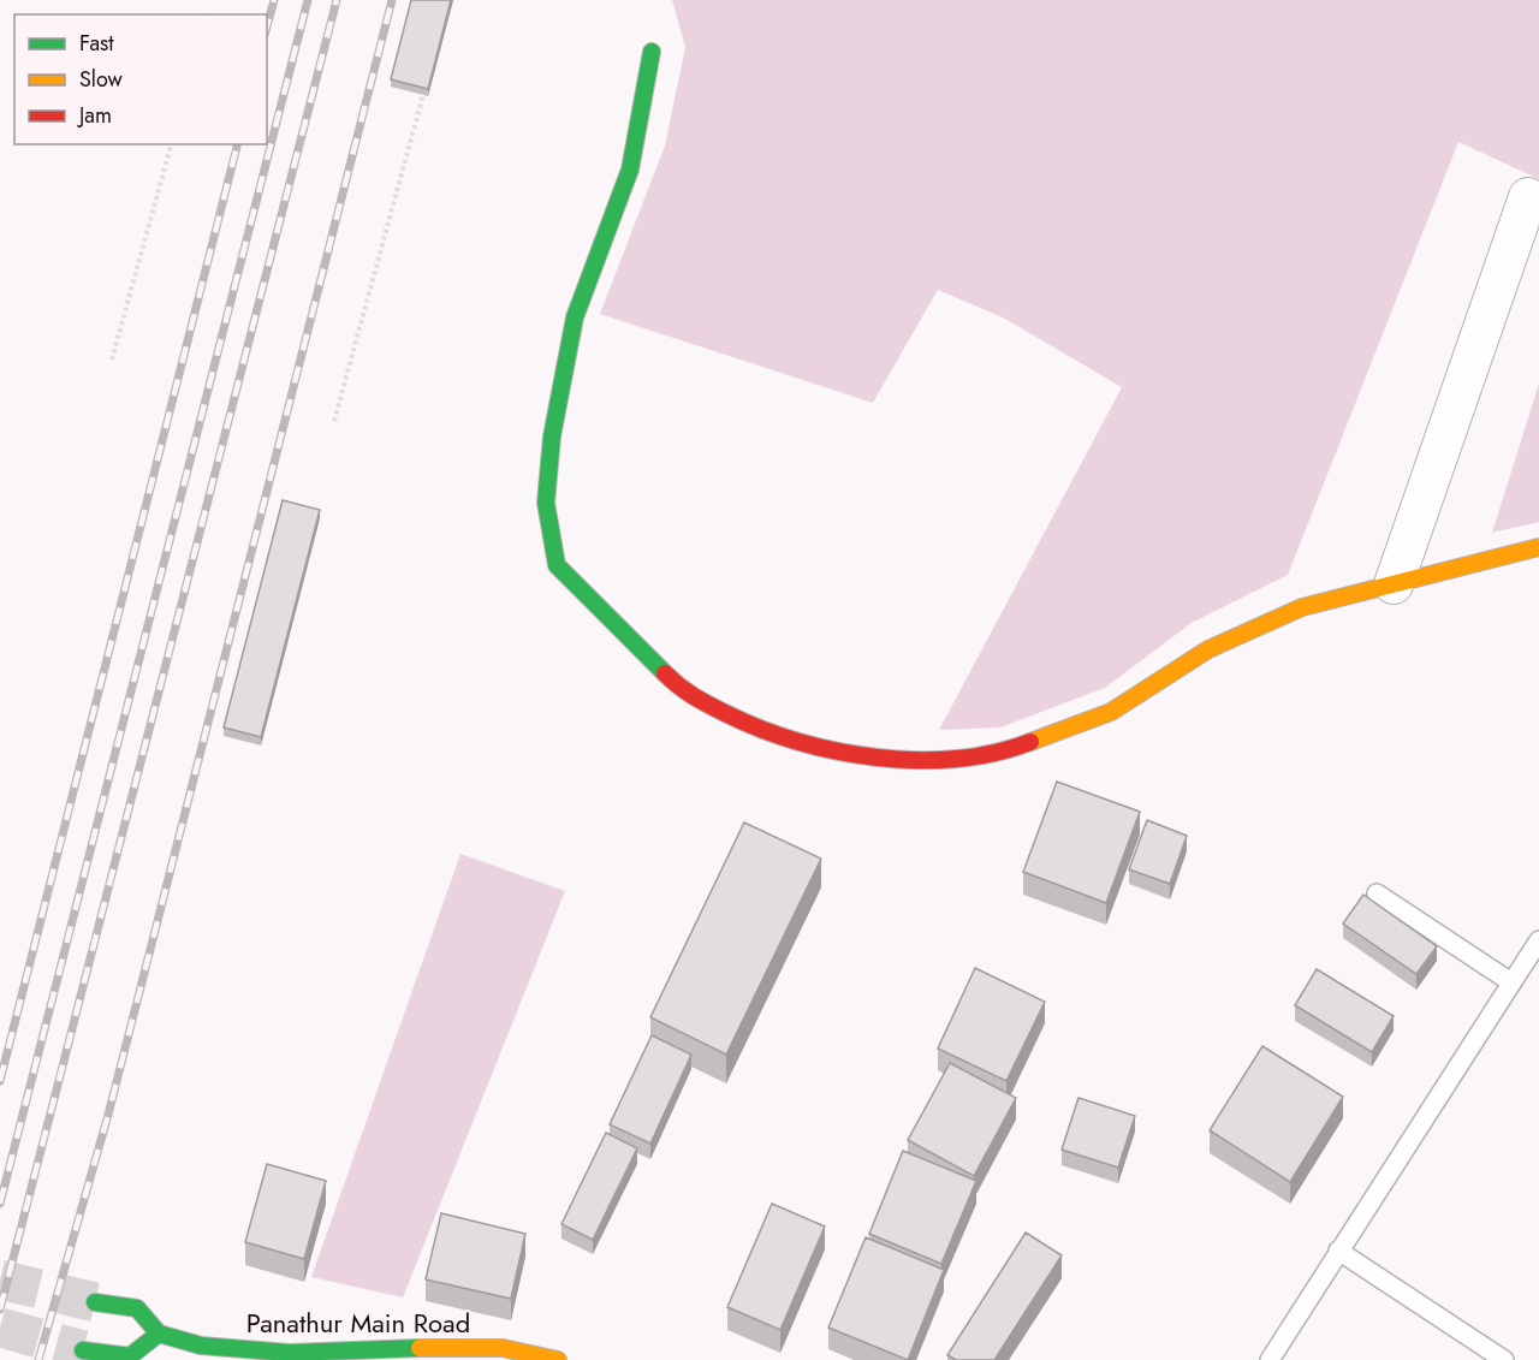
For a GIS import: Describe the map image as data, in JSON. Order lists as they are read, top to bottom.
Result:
{
  "streets": {
    "street": ["Panathur Main Road"]
  },
  "legend": ["Fast", "Slow", "Jam"]
}
